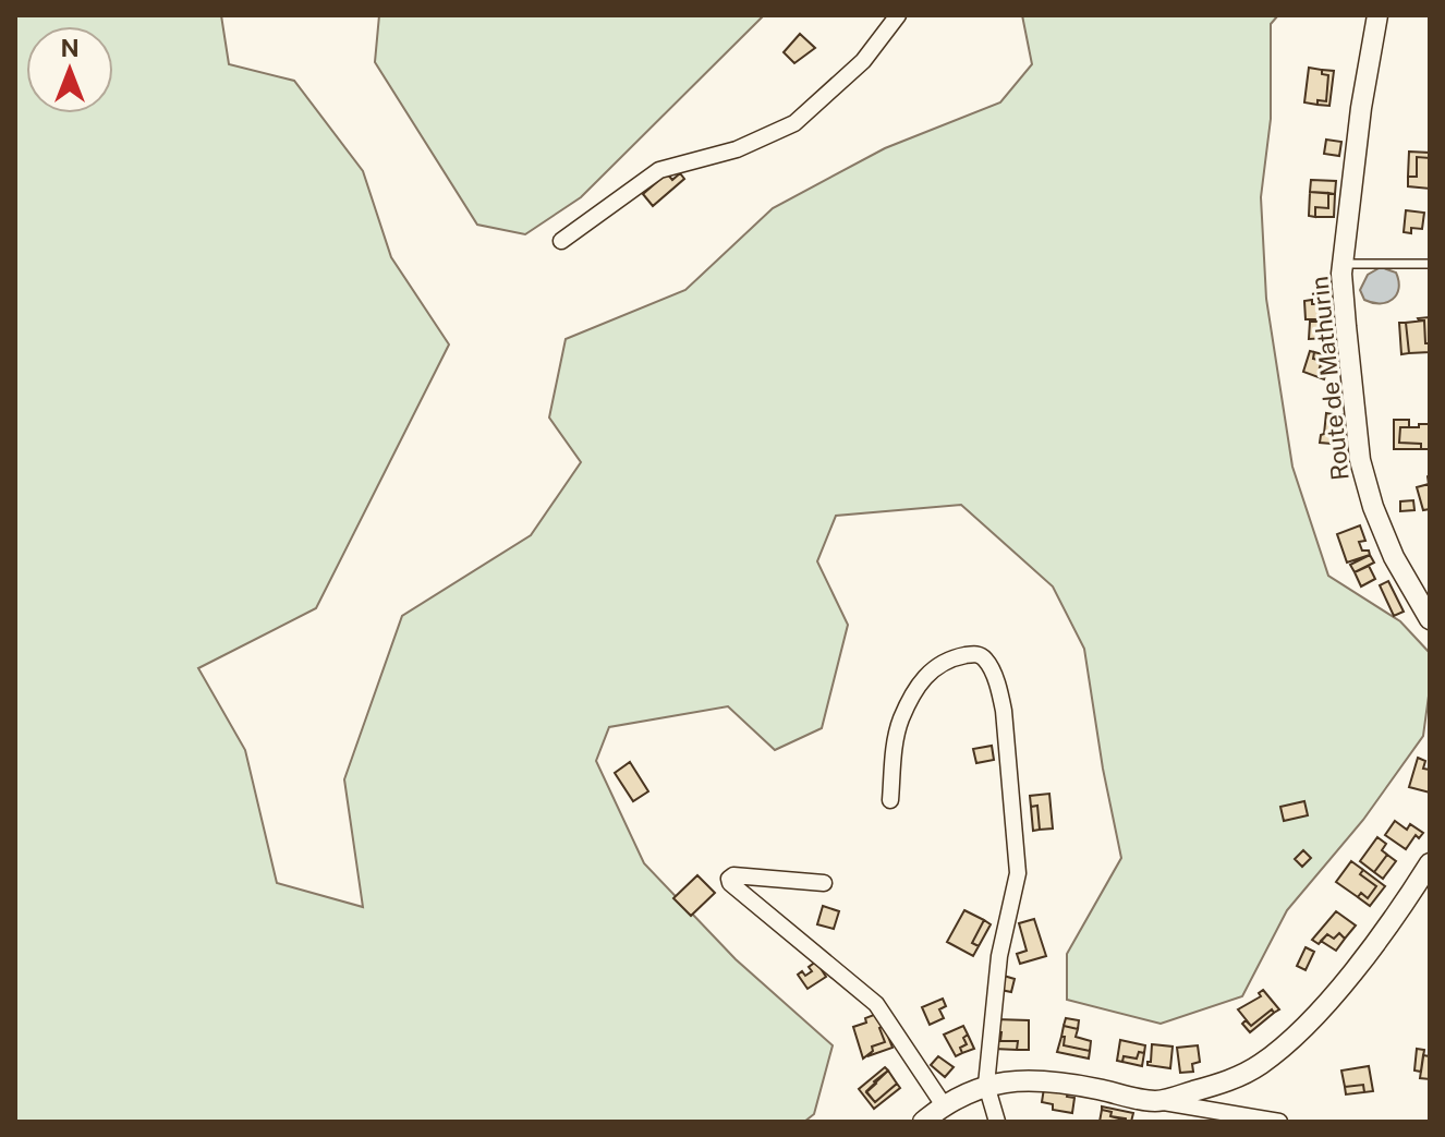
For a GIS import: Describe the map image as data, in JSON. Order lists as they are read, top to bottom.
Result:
{
  "streets": {
    "street": ["Route de Mathurin"]
  },
  "north": "top"
}
